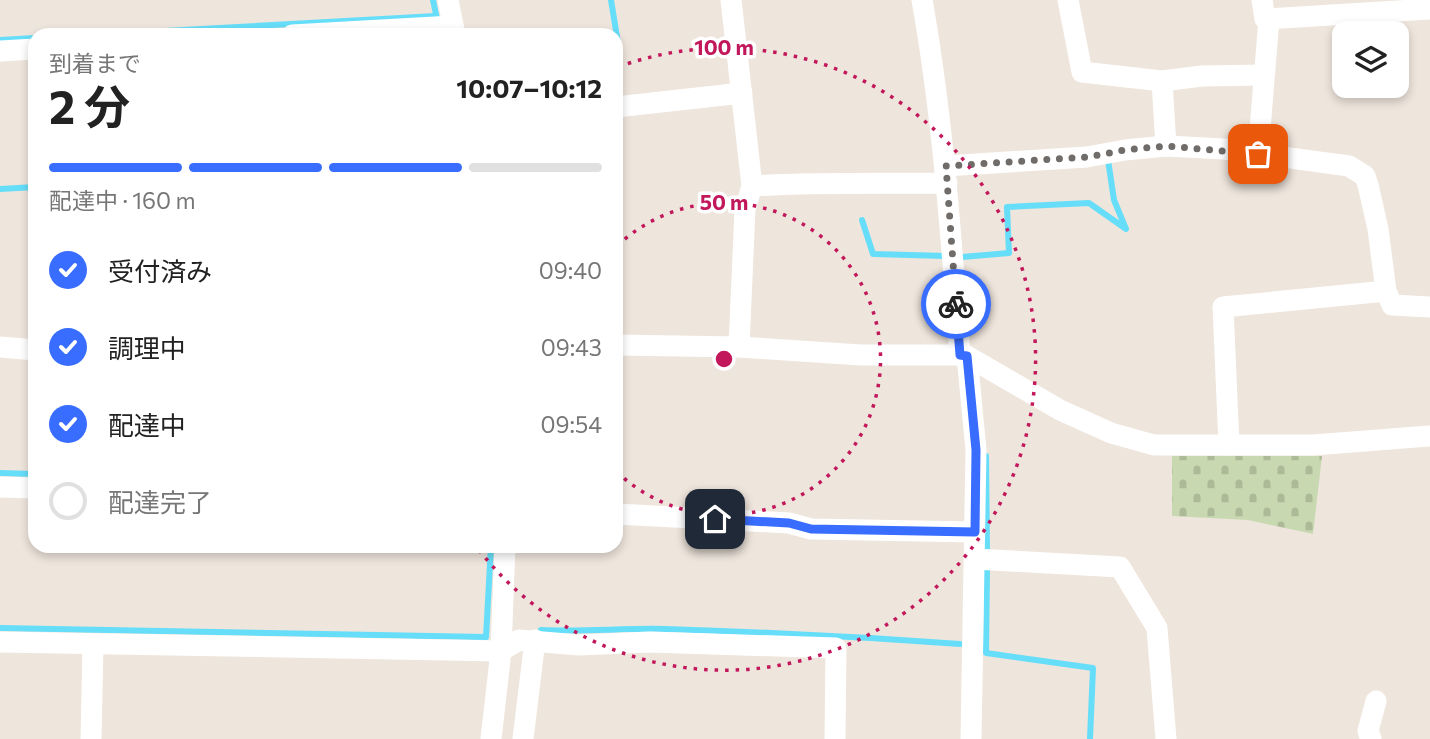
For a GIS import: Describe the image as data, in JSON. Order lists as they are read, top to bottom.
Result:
{
  "page": {
    "heading": ["2 分", "到着まで", "10:07–10:12"],
    "bar": "配達中 · 160 m",
    "list": [
      ["受付済み", "09:40"],
      ["調理中", "09:43"],
      ["配達中", "09:54"],
      "配達完了"
    ]
  },
  "rings": ["100 m", "50 m"]
}
